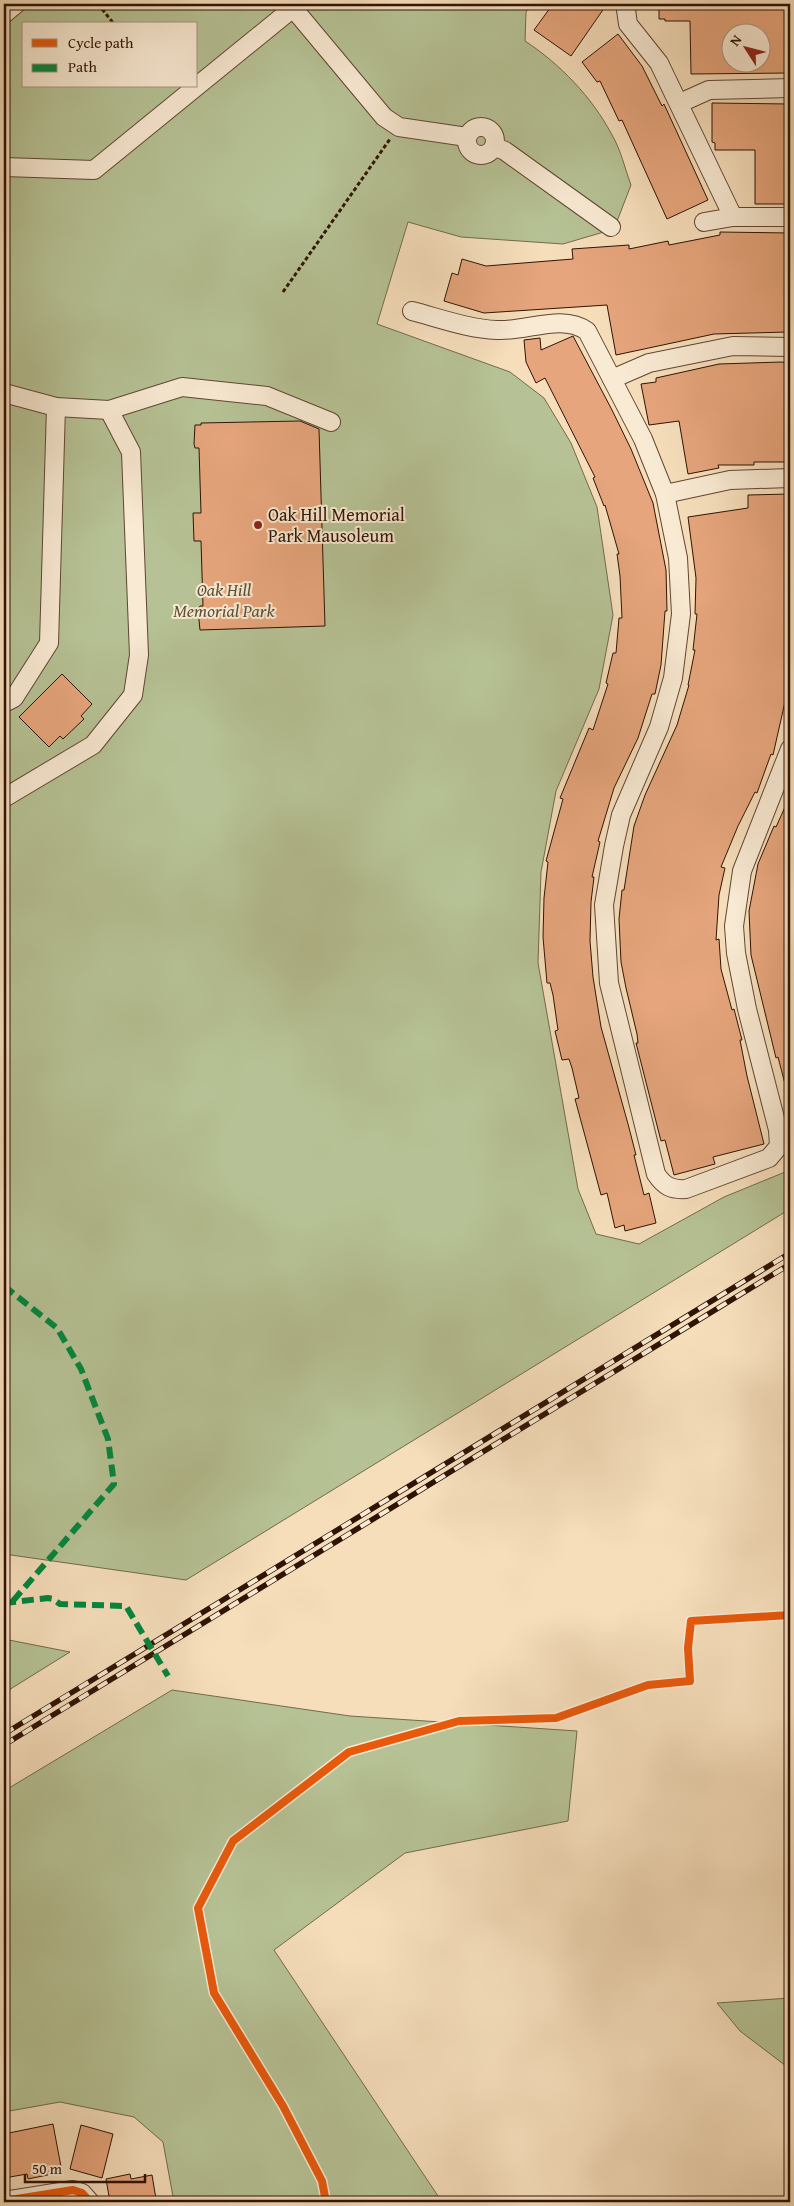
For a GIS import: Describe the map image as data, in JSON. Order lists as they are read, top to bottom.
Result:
{
  "parks": ["Oak Hill Memorial Park"],
  "places": ["Oak Hill Memorial Park Mausoleum"],
  "legend": ["Cycle path", "Path"],
  "scale_bar": "50 m",
  "north": "top left"
}
